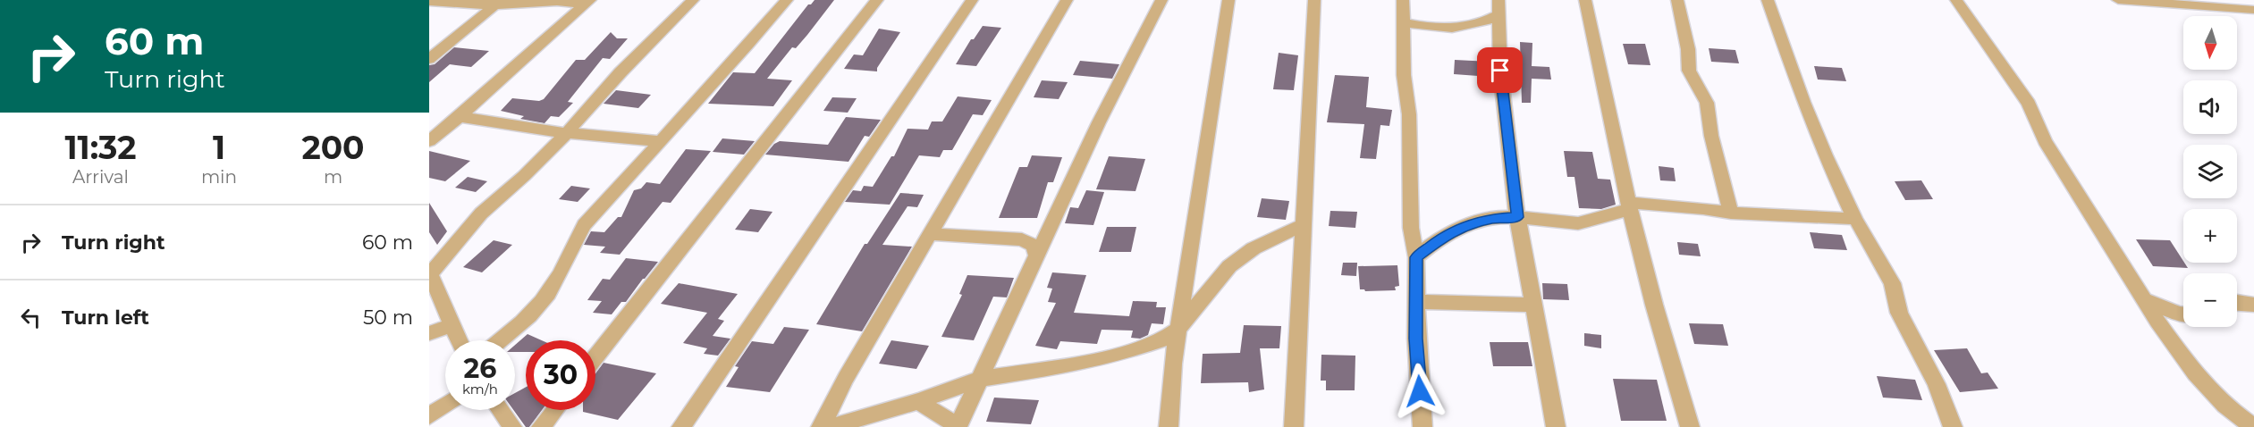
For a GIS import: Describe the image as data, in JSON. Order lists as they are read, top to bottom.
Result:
{
  "north": "bottom",
  "page": {
    "turn": ["60 m", "Turn right"],
    "map_buttons": ["+", "−"],
    "eta": [
      "11:32",
      "Arrival",
      "1",
      "min",
      "200",
      "m"
    ],
    "list": [
      {
        "name": "Turn right",
        "value": "60 m"
      },
      {
        "name": "Turn left",
        "value": "50 m"
      }
    ],
    "speed": "26 km/h",
    "limit": "30"
  }
}
